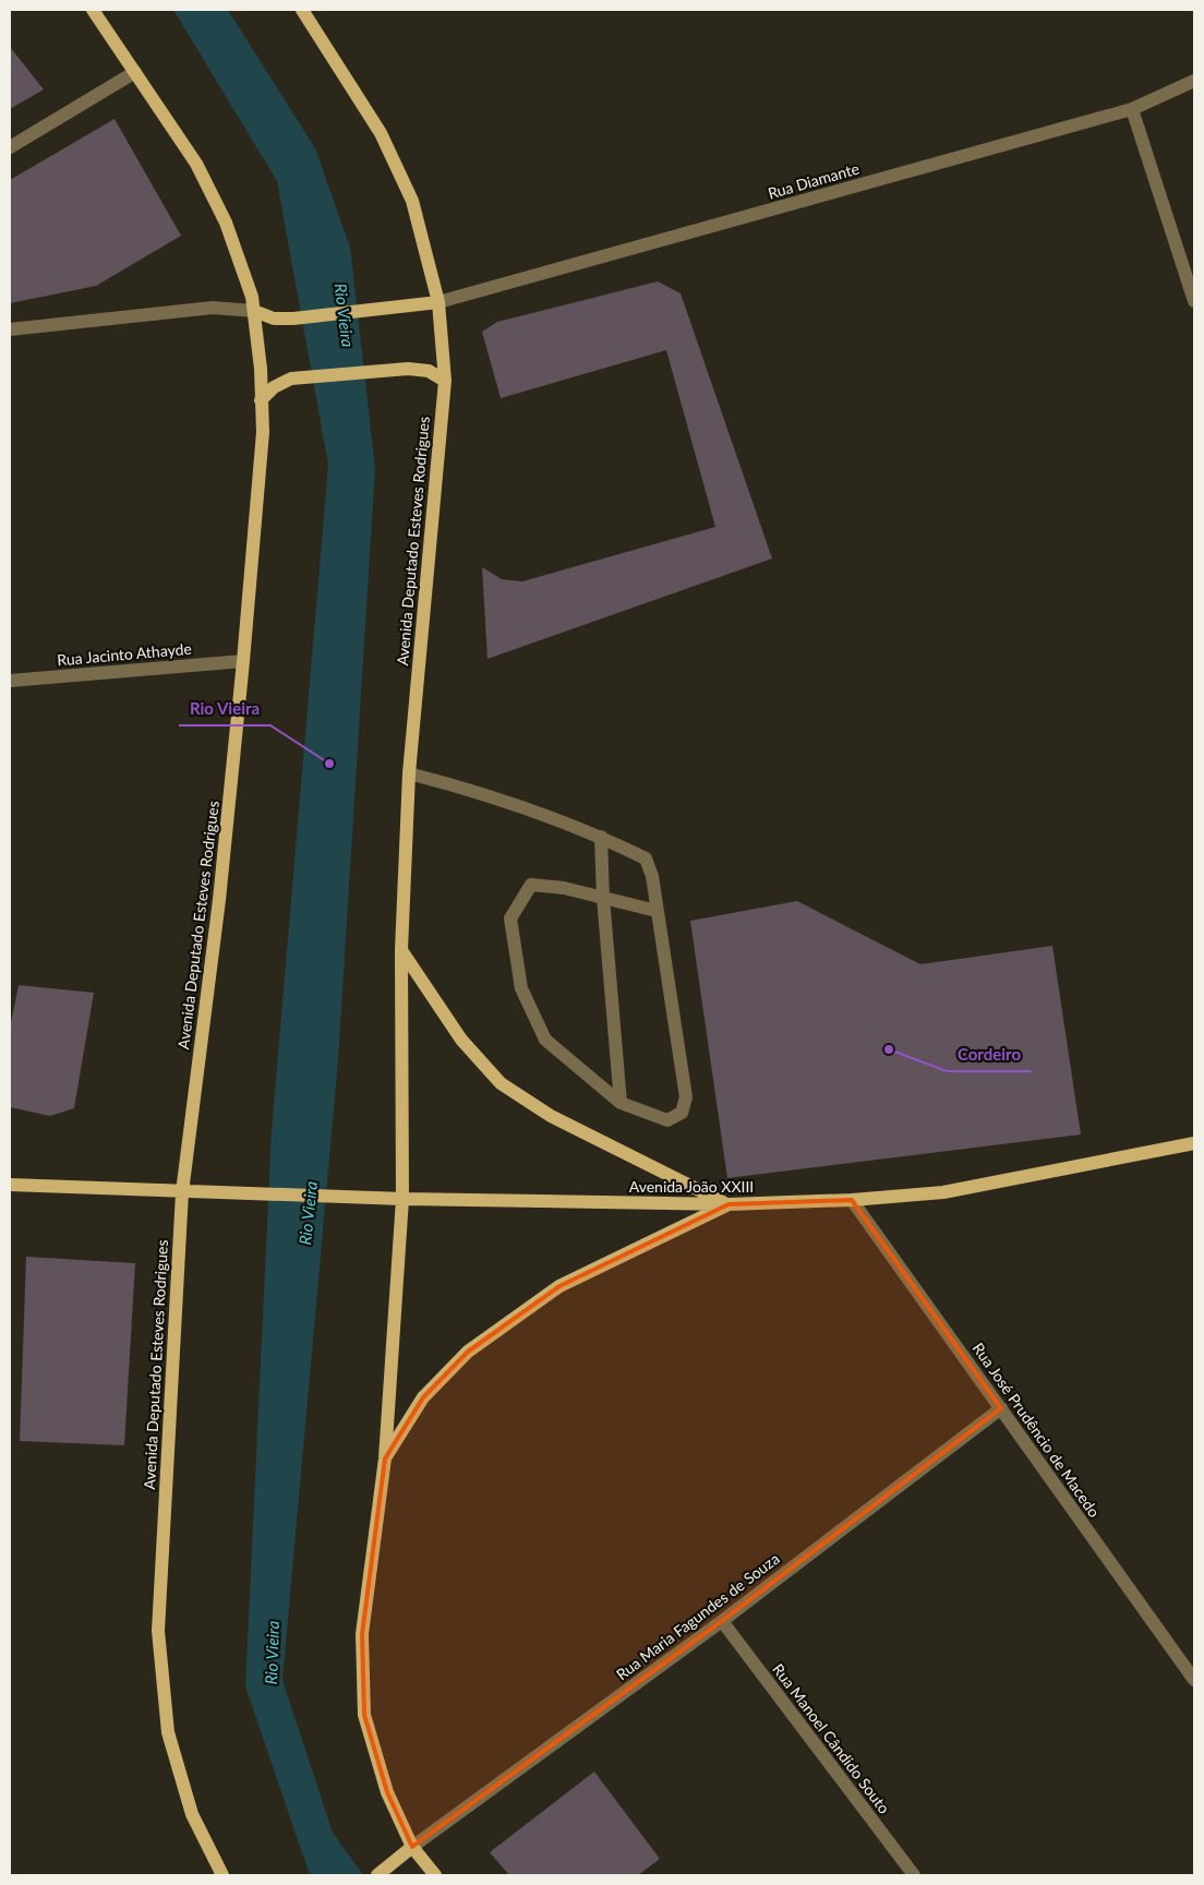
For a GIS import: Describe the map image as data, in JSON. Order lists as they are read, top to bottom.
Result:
{
  "streets": {
    "main road": ["Avenida Deputado Esteves Rodrigues", "Avenida João XXIII"],
    "street": [
      "Rua Diamante",
      "Rua Jacinto Athayde",
      "Rua José Prudêncio de Macedo",
      "Rua Maria Fagundes de Souza",
      "Rua Manoel Cândido Souto"
    ]
  },
  "crossings": [
    ["Rua Diamante", "Avenida Deputado Esteves Rodrigues"],
    ["Avenida Deputado Esteves Rodrigues", "Rua Jacinto Athayde"],
    ["Avenida Deputado Esteves Rodrigues", "Avenida João XXIII"],
    ["Avenida Deputado Esteves Rodrigues", "Rua Maria Fagundes de Souza"],
    ["Avenida João XXIII", "Rua José Prudêncio de Macedo"],
    ["Rua José Prudêncio de Macedo", "Rua Maria Fagundes de Souza"],
    ["Rua Maria Fagundes de Souza", "Rua Manoel Cândido Souto"]
  ],
  "water": ["Rio Vieira"],
  "places": ["Rio Vieira", "Cordeiro"]
}
